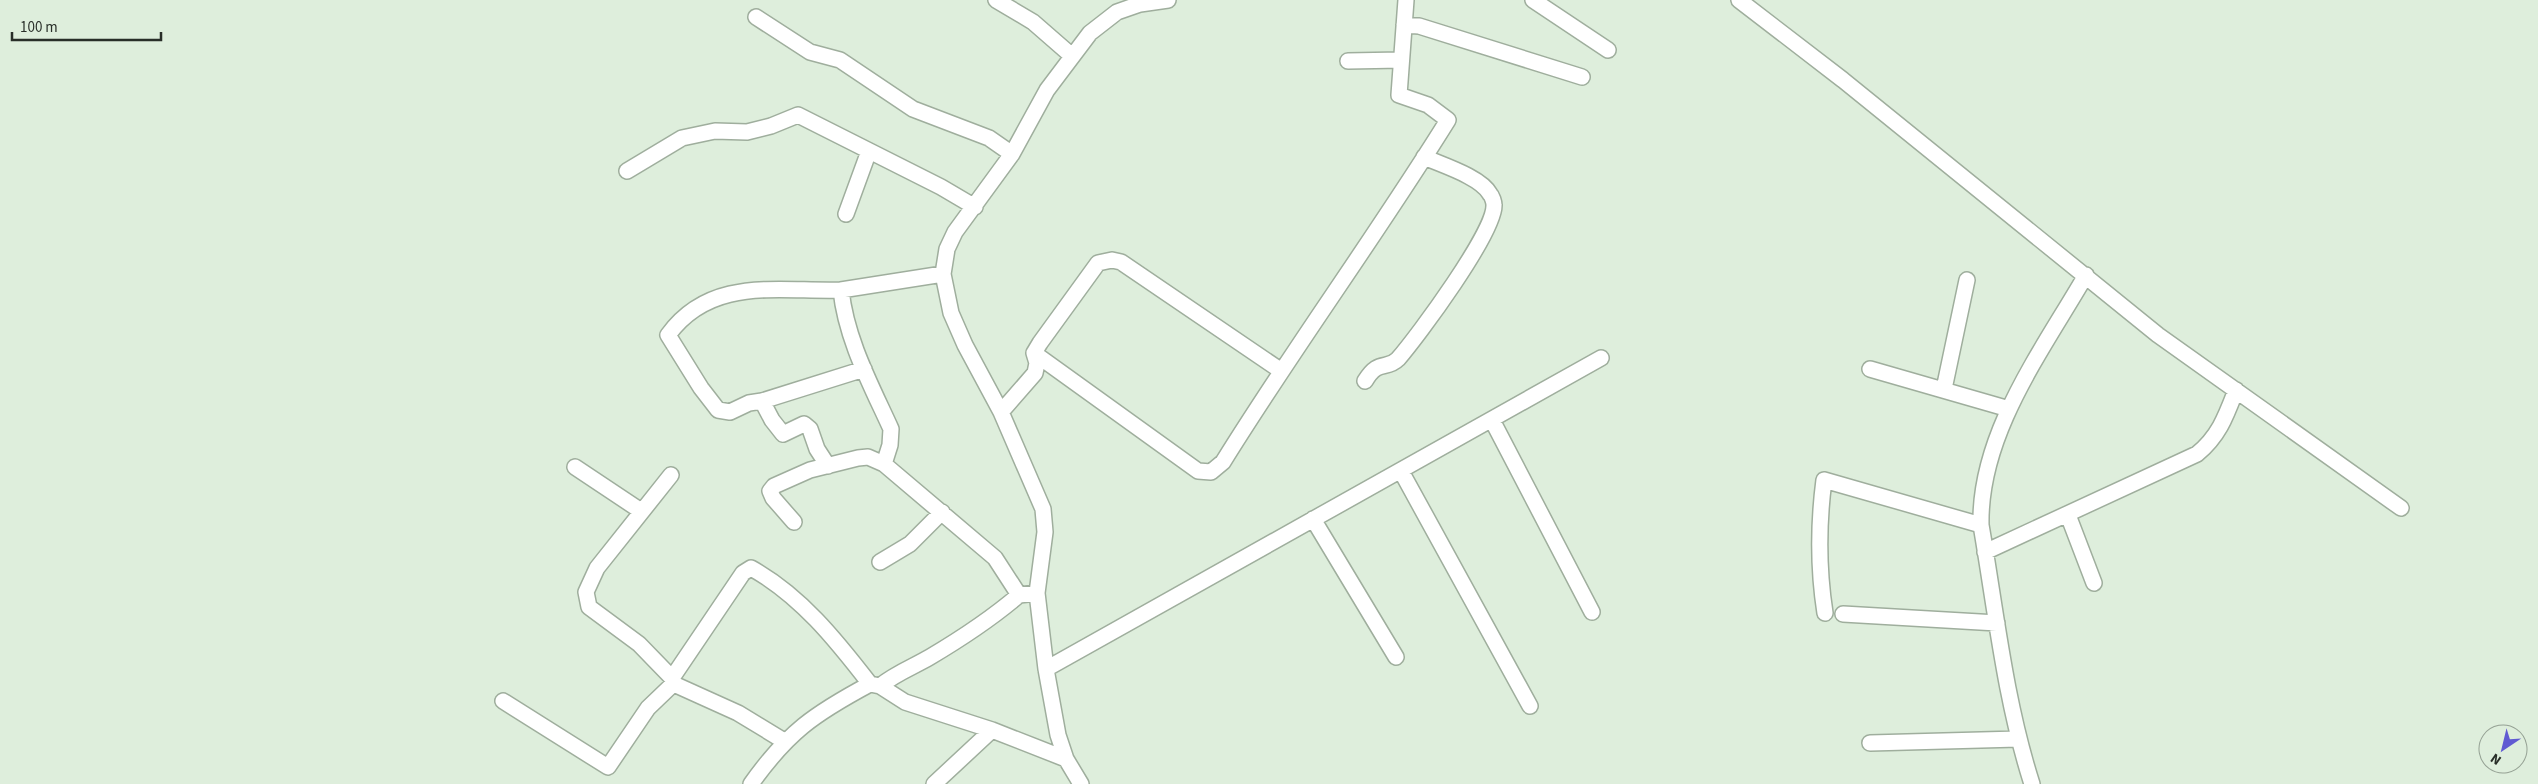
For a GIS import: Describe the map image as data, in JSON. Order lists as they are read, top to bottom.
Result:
{
  "scale_bar": "100 m",
  "north": "bottom left"
}
